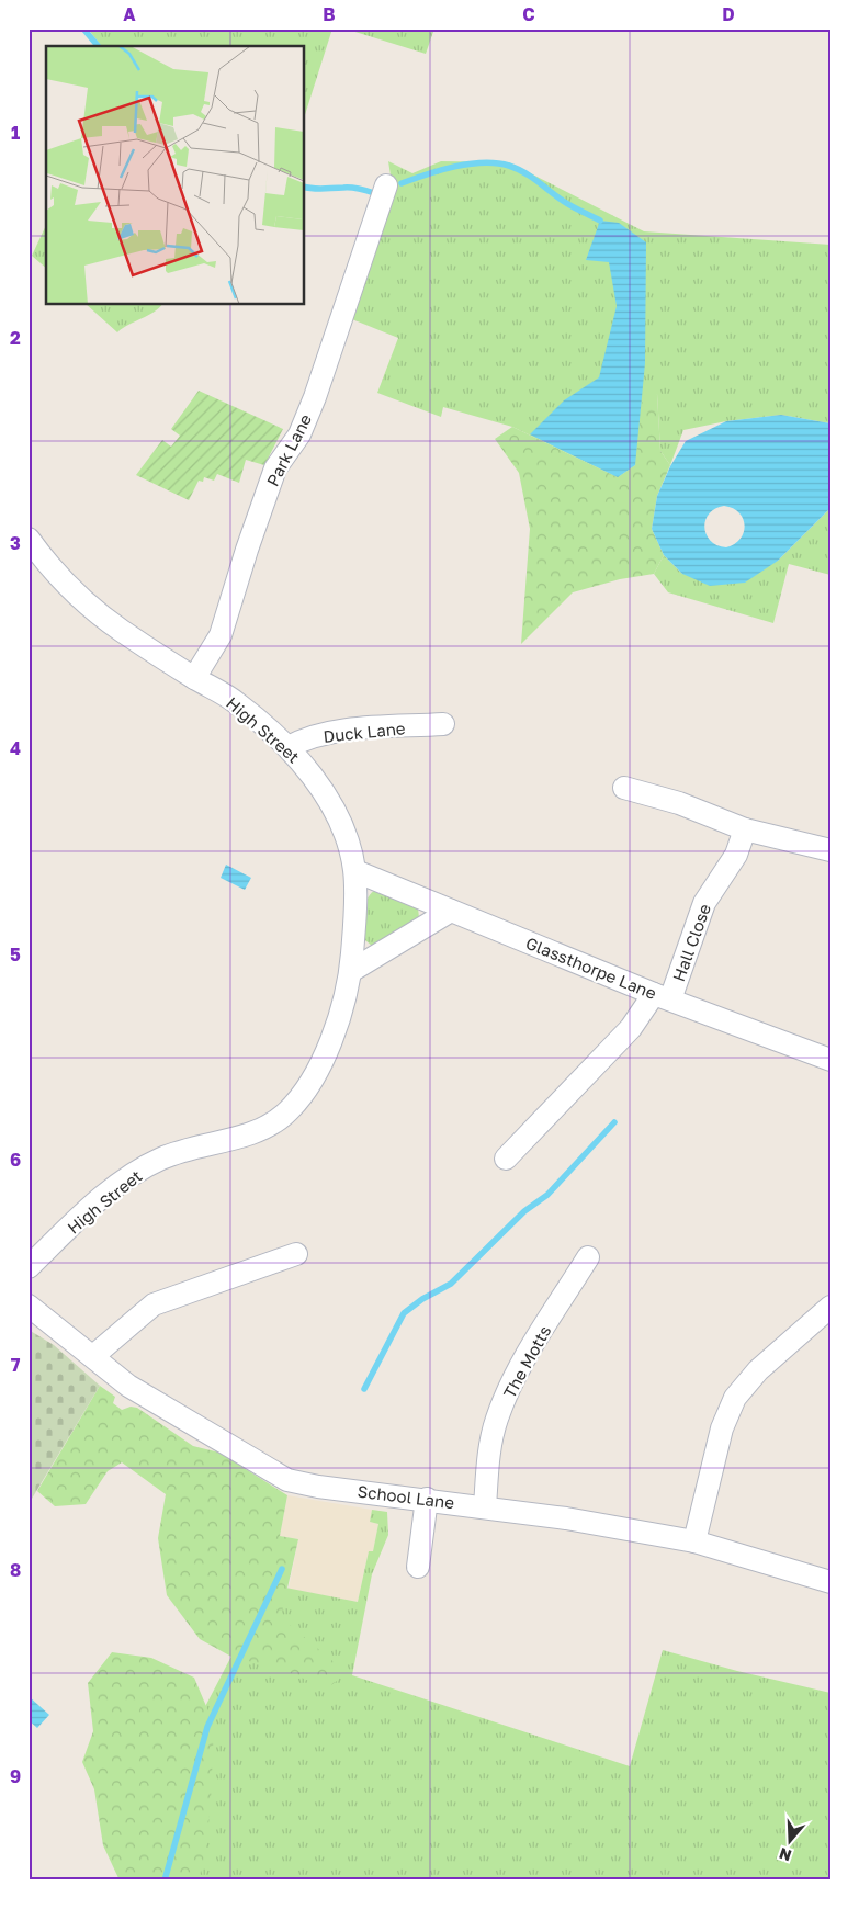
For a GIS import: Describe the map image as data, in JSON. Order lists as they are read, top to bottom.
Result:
{
  "streets": {
    "street": [
      "Park Lane",
      "High Street",
      "Duck Lane",
      "Hall Close",
      "Glassthorpe Lane",
      "The Motts",
      "School Lane"
    ]
  },
  "crossings": [
    ["Park Lane", "High Street"],
    ["High Street", "Duck Lane"],
    ["High Street", "Glassthorpe Lane"],
    ["Hall Close", "Glassthorpe Lane"],
    ["The Motts", "School Lane"]
  ],
  "north": "bottom",
  "grid": {
    "columns": [
      "A",
      "B",
      "C",
      "D"
    ],
    "rows": [
      "1",
      "2",
      "3",
      "4",
      "5",
      "6",
      "7",
      "8",
      "9"
    ]
  }
}
